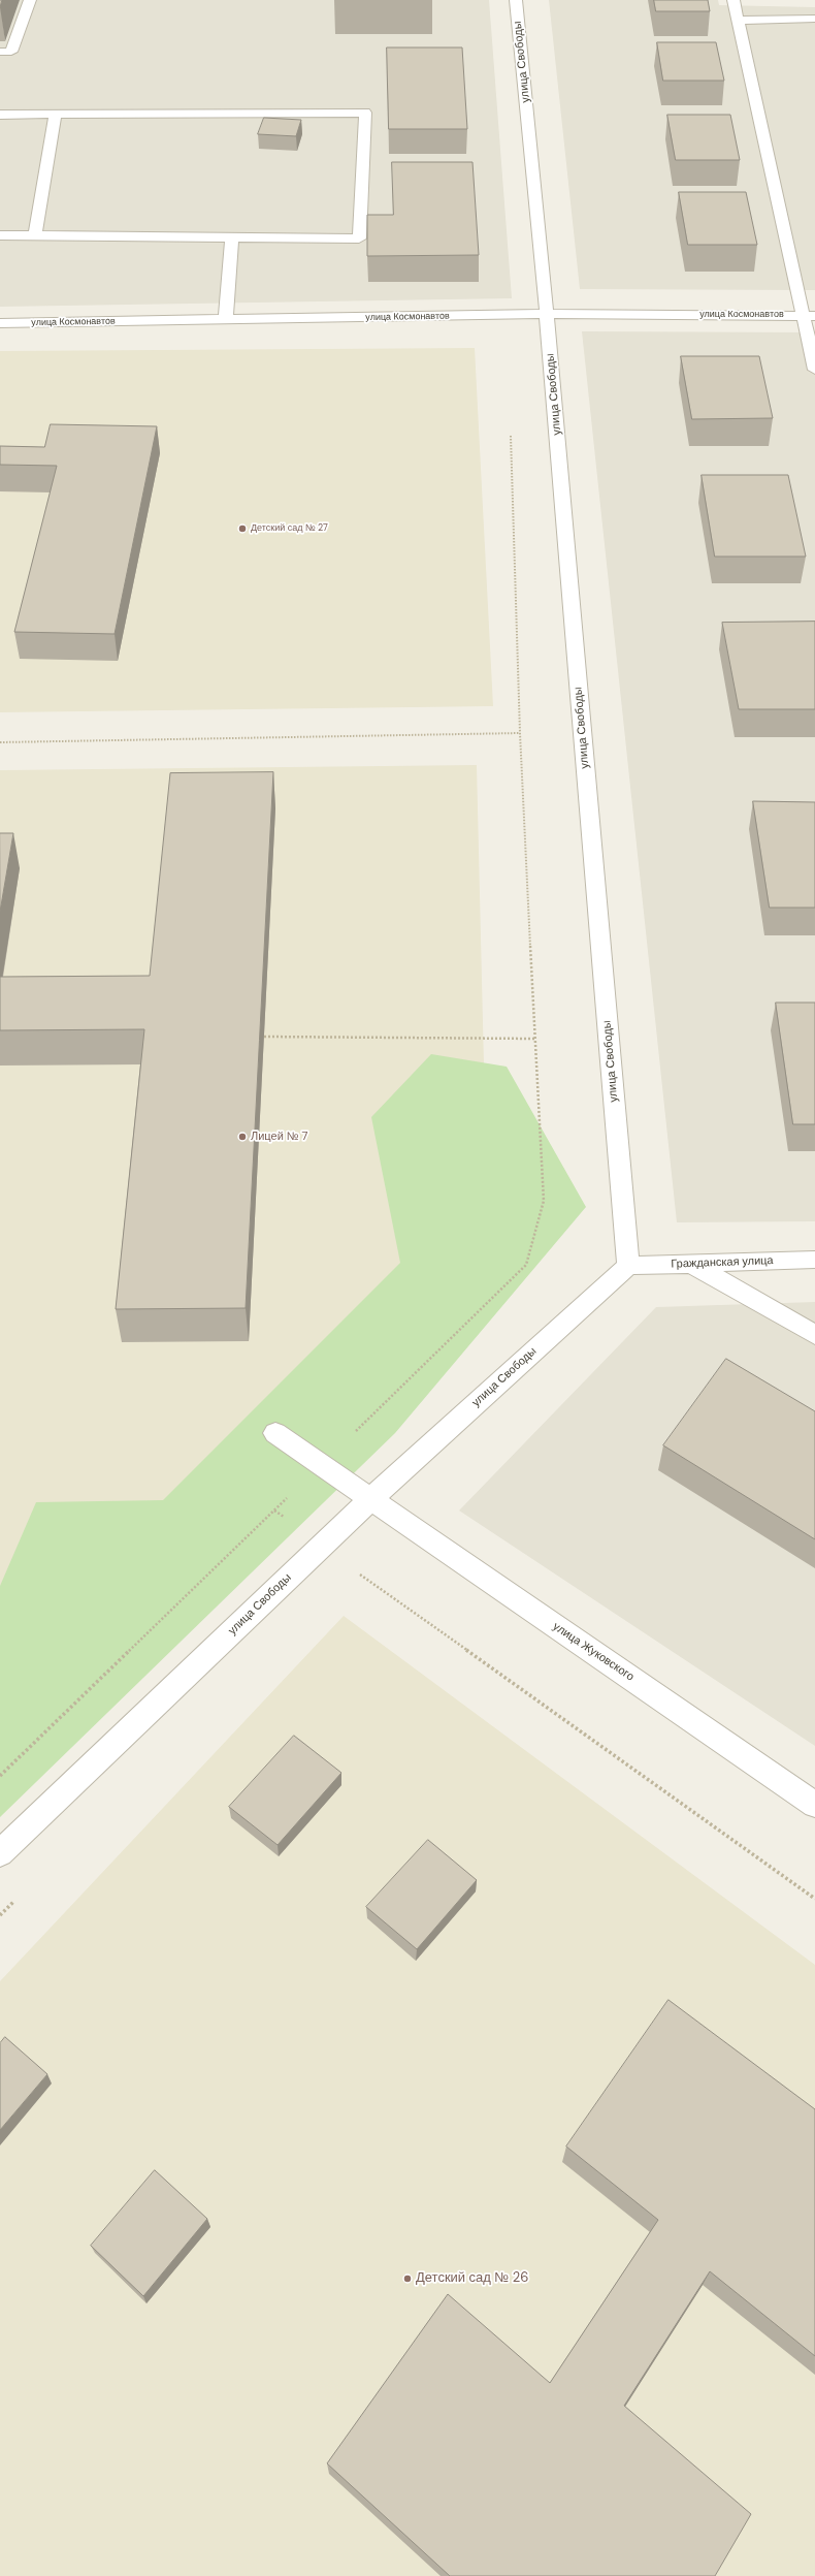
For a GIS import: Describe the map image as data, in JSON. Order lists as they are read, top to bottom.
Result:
{
  "streets": {
    "street": [
      "улица Свободы",
      "улица Космонавтов",
      "Гражданская улица",
      "улица Жуковского"
    ]
  },
  "crossings": [
    ["улица Свободы", "улица Космонавтов"],
    ["улица Свободы", "Гражданская улица"],
    ["улица Свободы", "улица Жуковского"]
  ],
  "places": ["Детский сад № 27", "Лицей № 7", "Детский сад № 26"]
}
